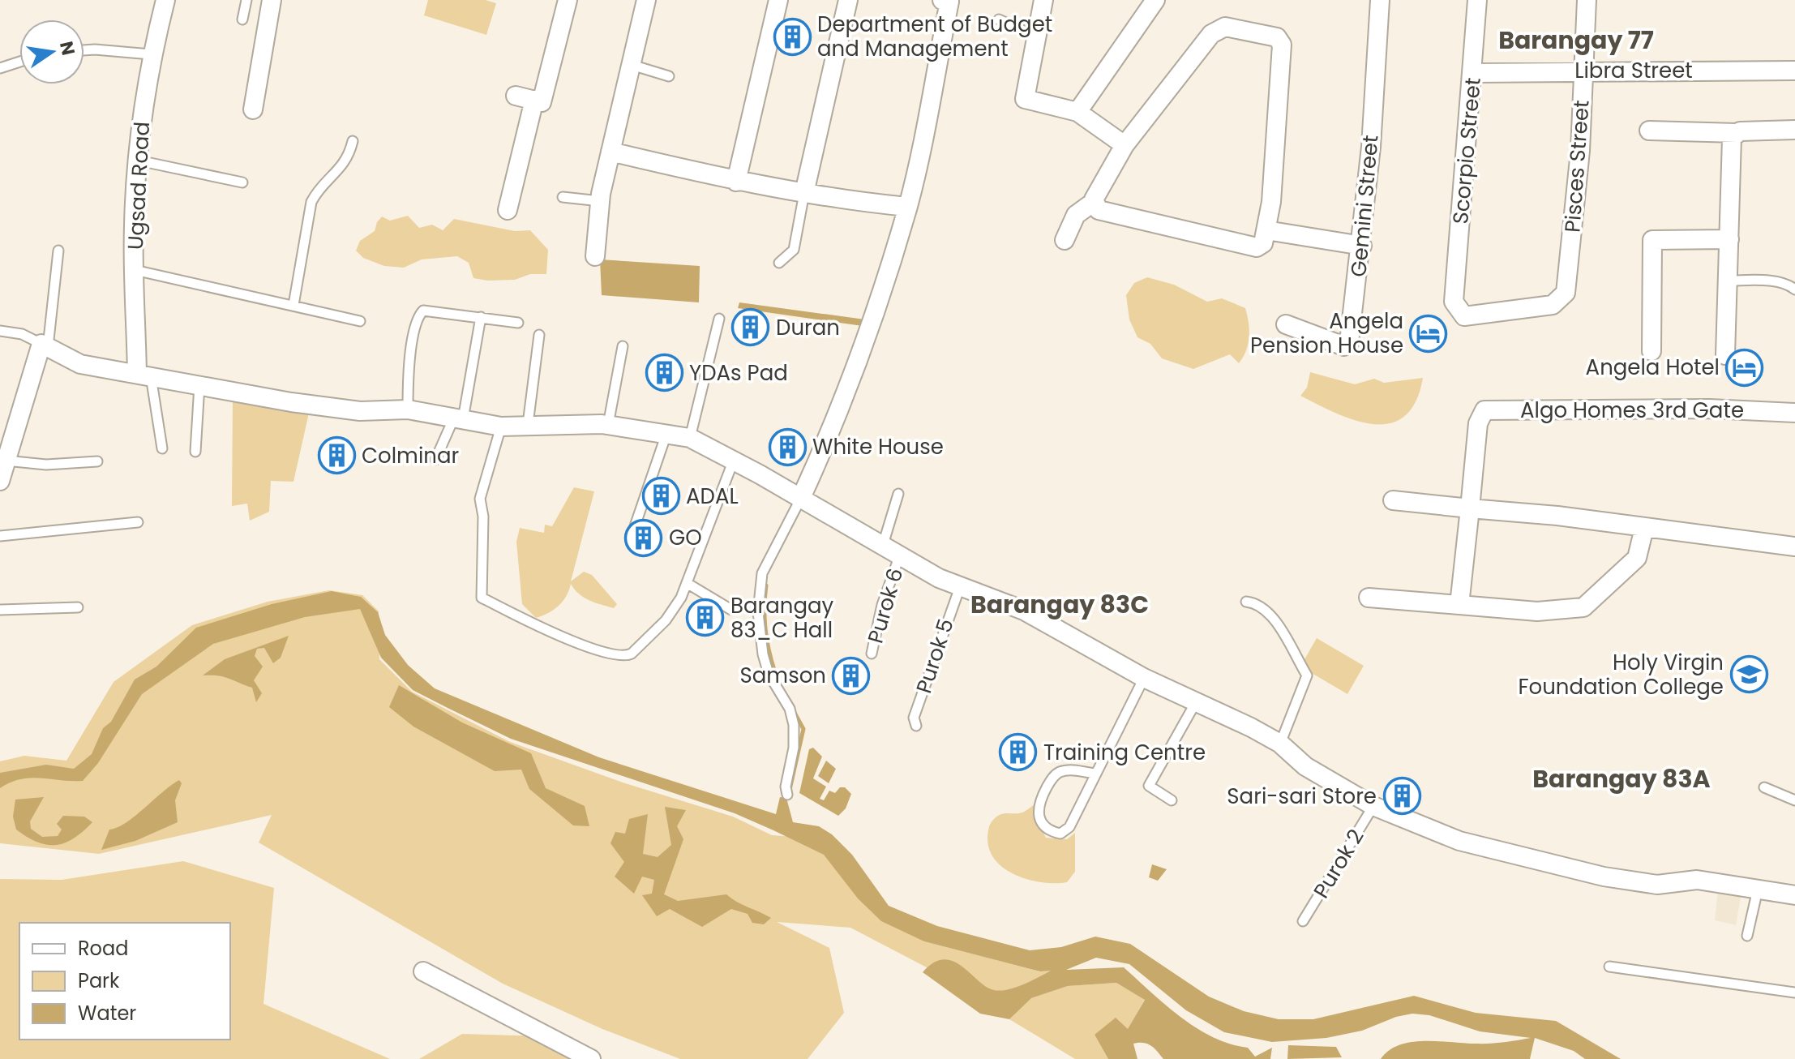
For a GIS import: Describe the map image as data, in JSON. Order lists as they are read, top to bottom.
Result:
{
  "streets": {
    "street": [
      "Libra Street",
      "Scorpio Street",
      "Pisces Street",
      "Ugsad Road",
      "Gemini Street",
      "Algo Homes 3rd Gate"
    ],
    "lane": ["Purok 6", "Purok 5", "Purok 2"]
  },
  "crossings": [
    ["Libra Street", "Scorpio Street"],
    ["Libra Street", "Pisces Street"],
    ["Scorpio Street", "Pisces Street"]
  ],
  "districts": ["Barangay 77", "Barangay 83C", "Barangay 83A"],
  "places": {
    "building": [
      "Department of Budget and Management",
      "Duran",
      "YDAs Pad",
      "White House",
      "Colminar",
      "ADAL",
      "GO",
      "Barangay 83_C Hall",
      "Samson",
      "Training Centre",
      "Sari-sari Store"
    ],
    "hotel": ["Angela Pension House", "Angela Hotel"],
    "school or university": ["Holy Virgin Foundation College"]
  },
  "legend": ["Road", "Park", "Water"],
  "north": "right"
}
